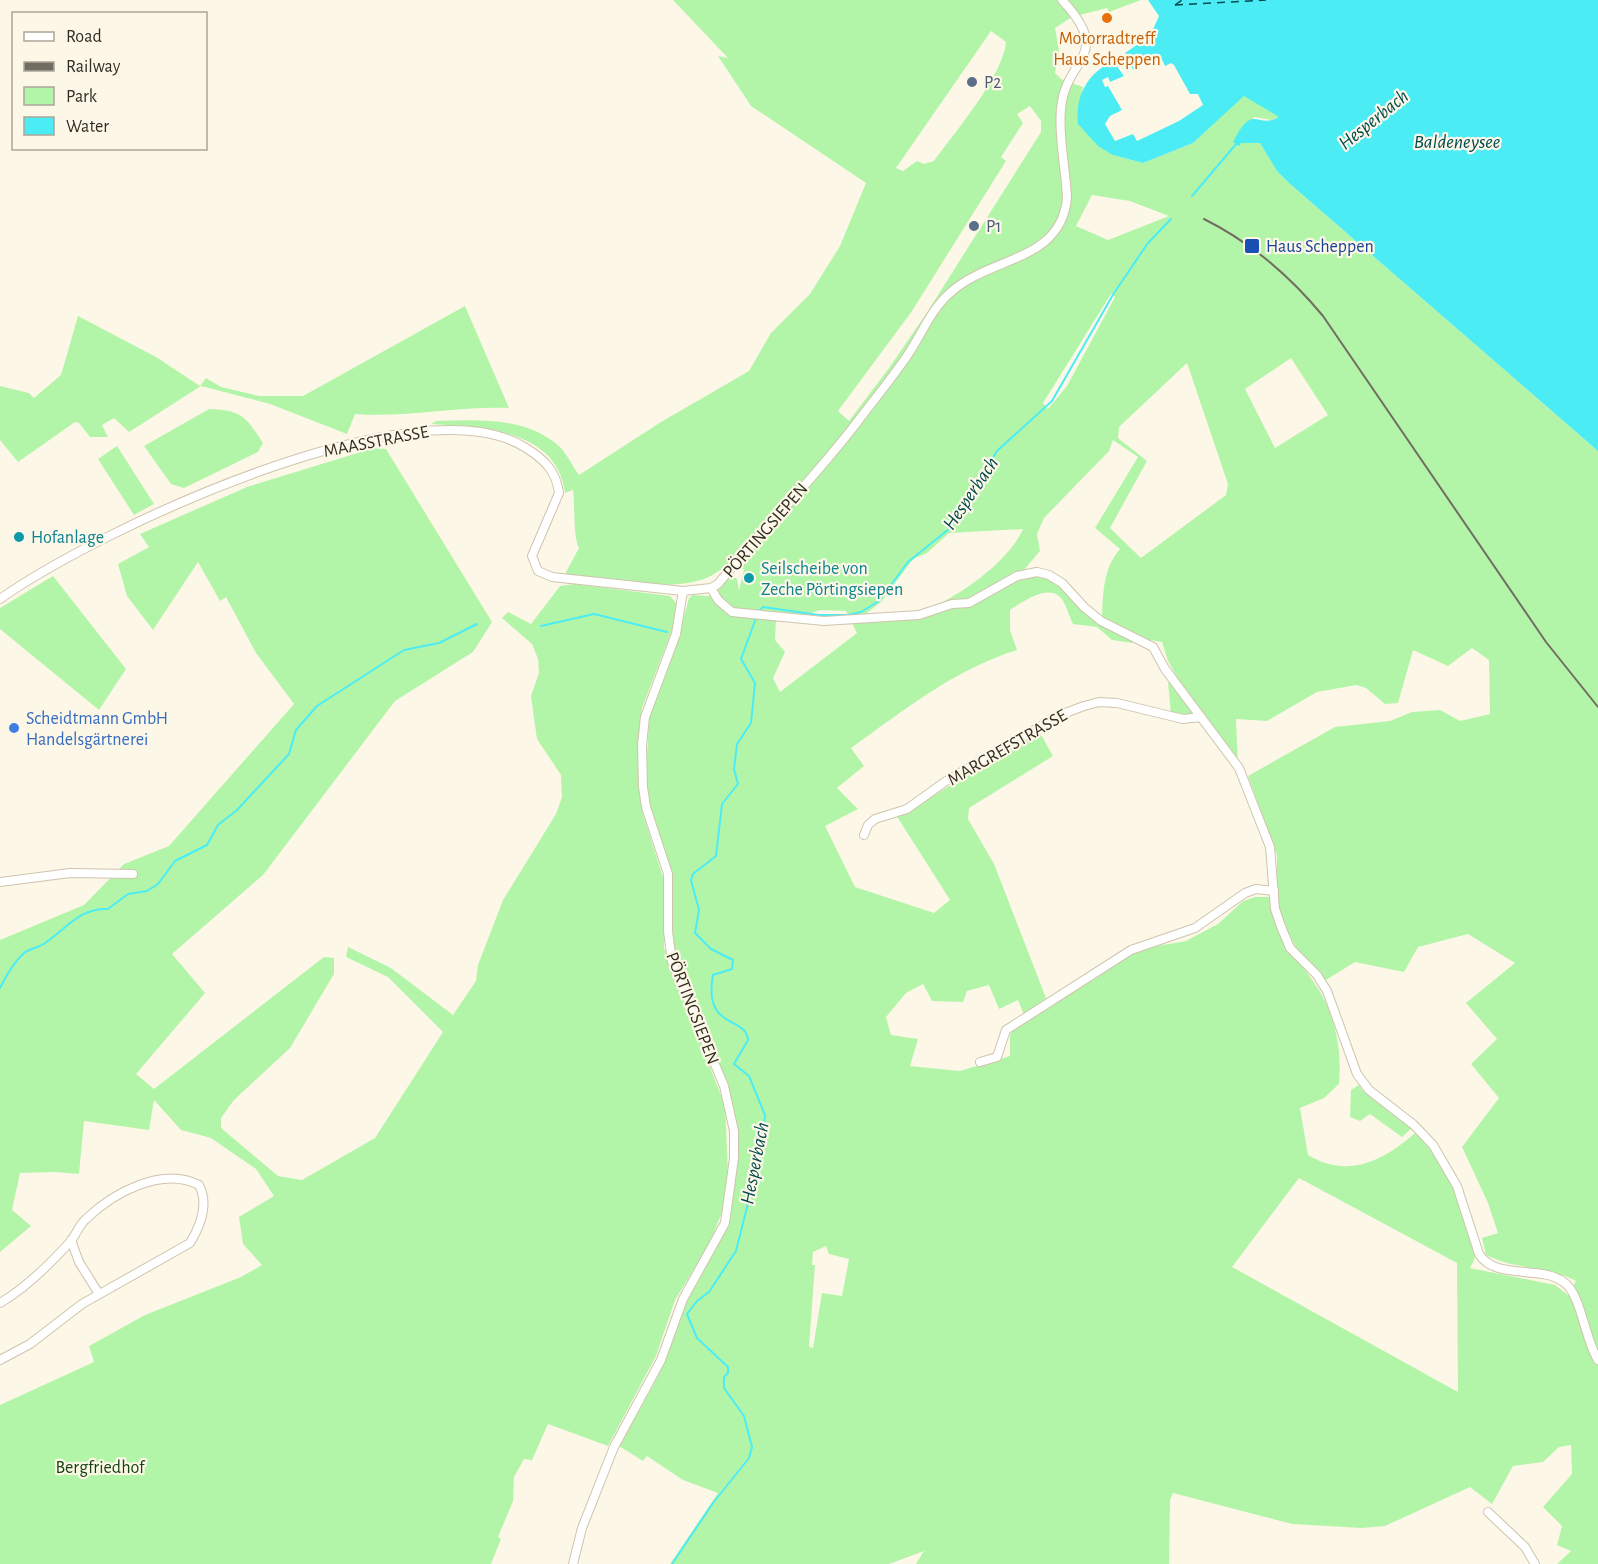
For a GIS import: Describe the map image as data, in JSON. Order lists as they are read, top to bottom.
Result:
{
  "streets": {
    "street": ["MAASSTRASSE", "PÖRTINGSIEPEN", "MARGREFSTRASSE"]
  },
  "crossings": [
    ["MAASSTRASSE", "PÖRTINGSIEPEN"]
  ],
  "water": ["Hesperbach", "Baldeneysee"],
  "parks": ["Bergfriedhof"],
  "places": {
    "other": [
      "Motorradtreff Haus Scheppen",
      "P2",
      "P1",
      "Hofanlage",
      "Seilscheibe von Zeche Pörtingsiepen",
      "Scheidtmann GmbH Handelsgärtnerei"
    ],
    "transit": ["Haus Scheppen"]
  },
  "legend": [
    "Road",
    "Railway",
    "Park",
    "Water"
  ]
}
